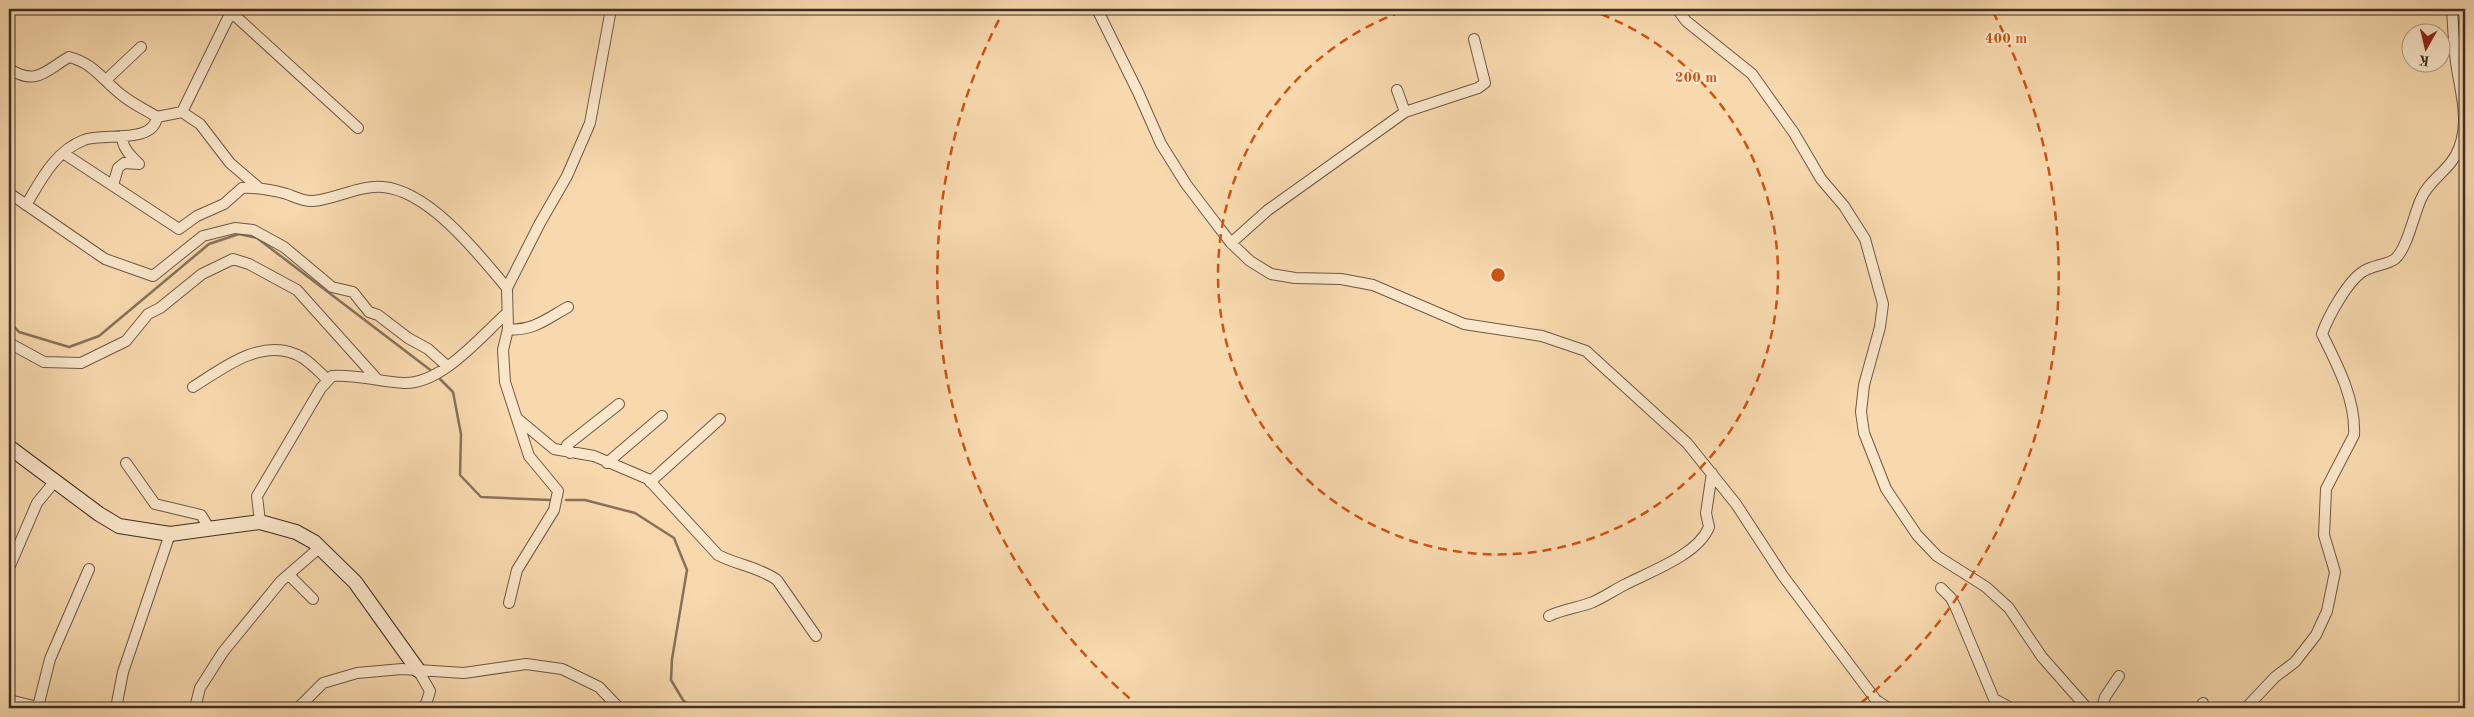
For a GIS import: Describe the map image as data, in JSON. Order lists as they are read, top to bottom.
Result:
{
  "north": "bottom",
  "rings": ["400 m", "200 m"]
}
